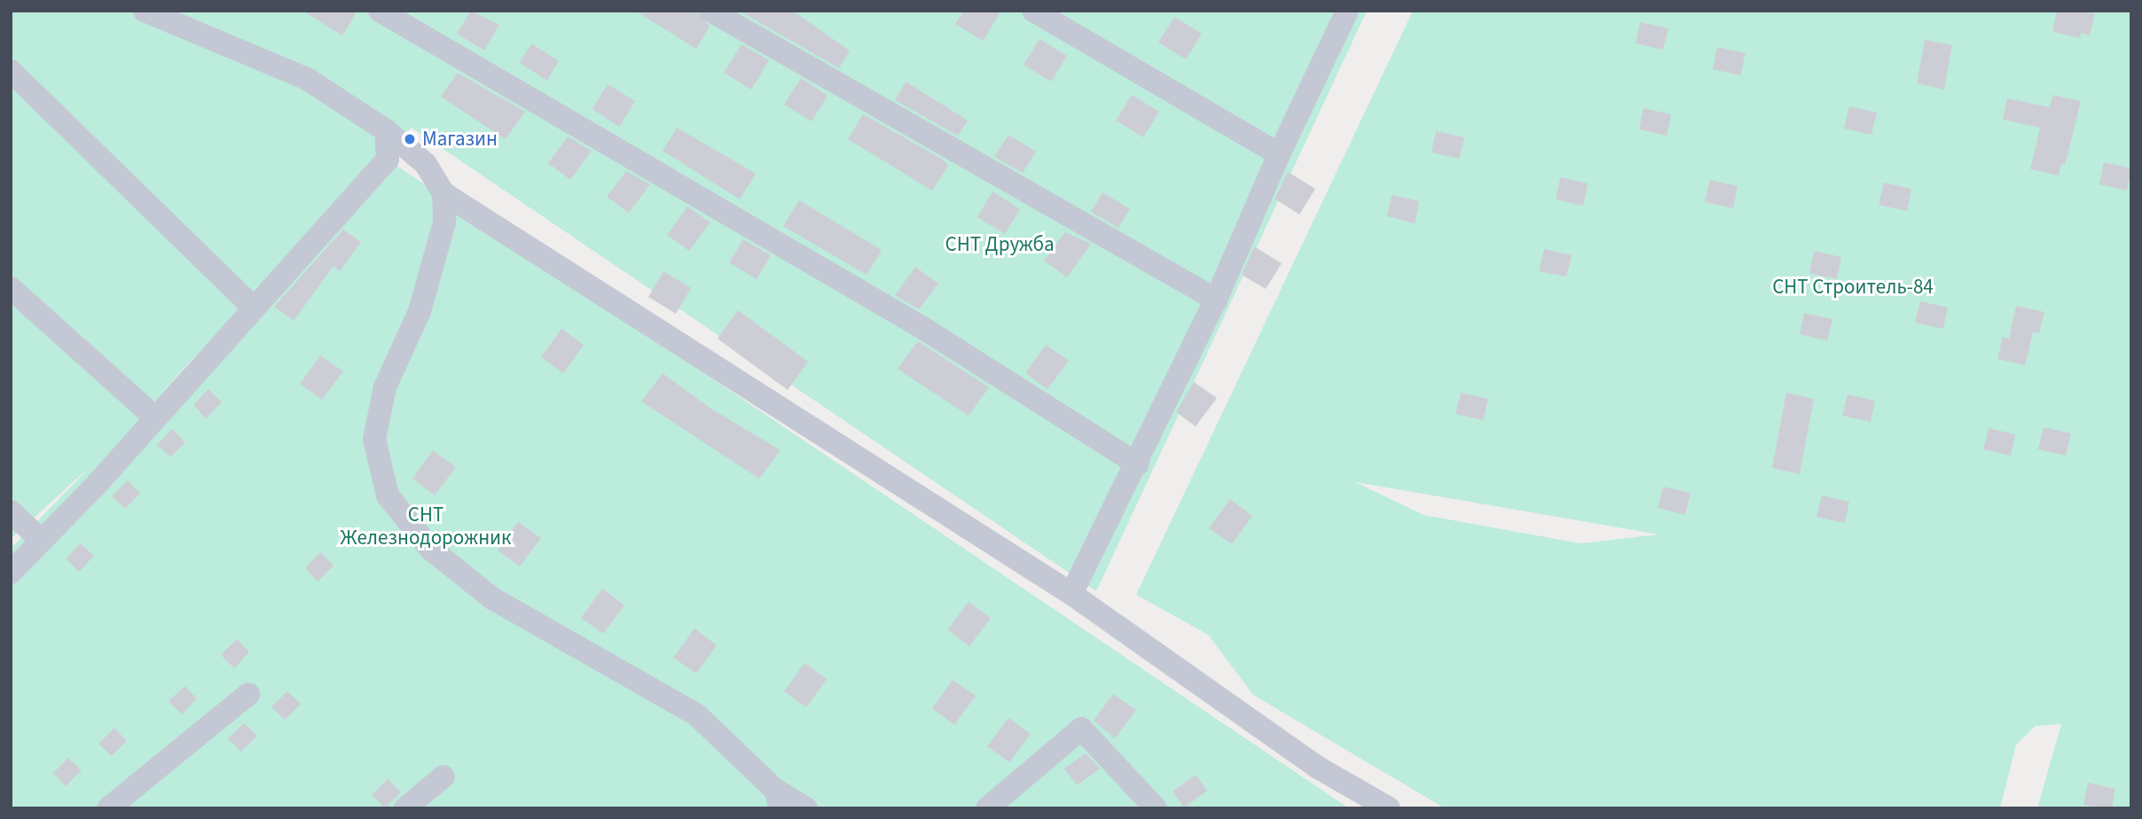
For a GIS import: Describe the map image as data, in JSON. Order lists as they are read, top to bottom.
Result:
{
  "parks": ["СНТ Дружба", "СНТ Строитель-84", "СНТ Железнодорожник"],
  "places": ["Магазин"]
}
